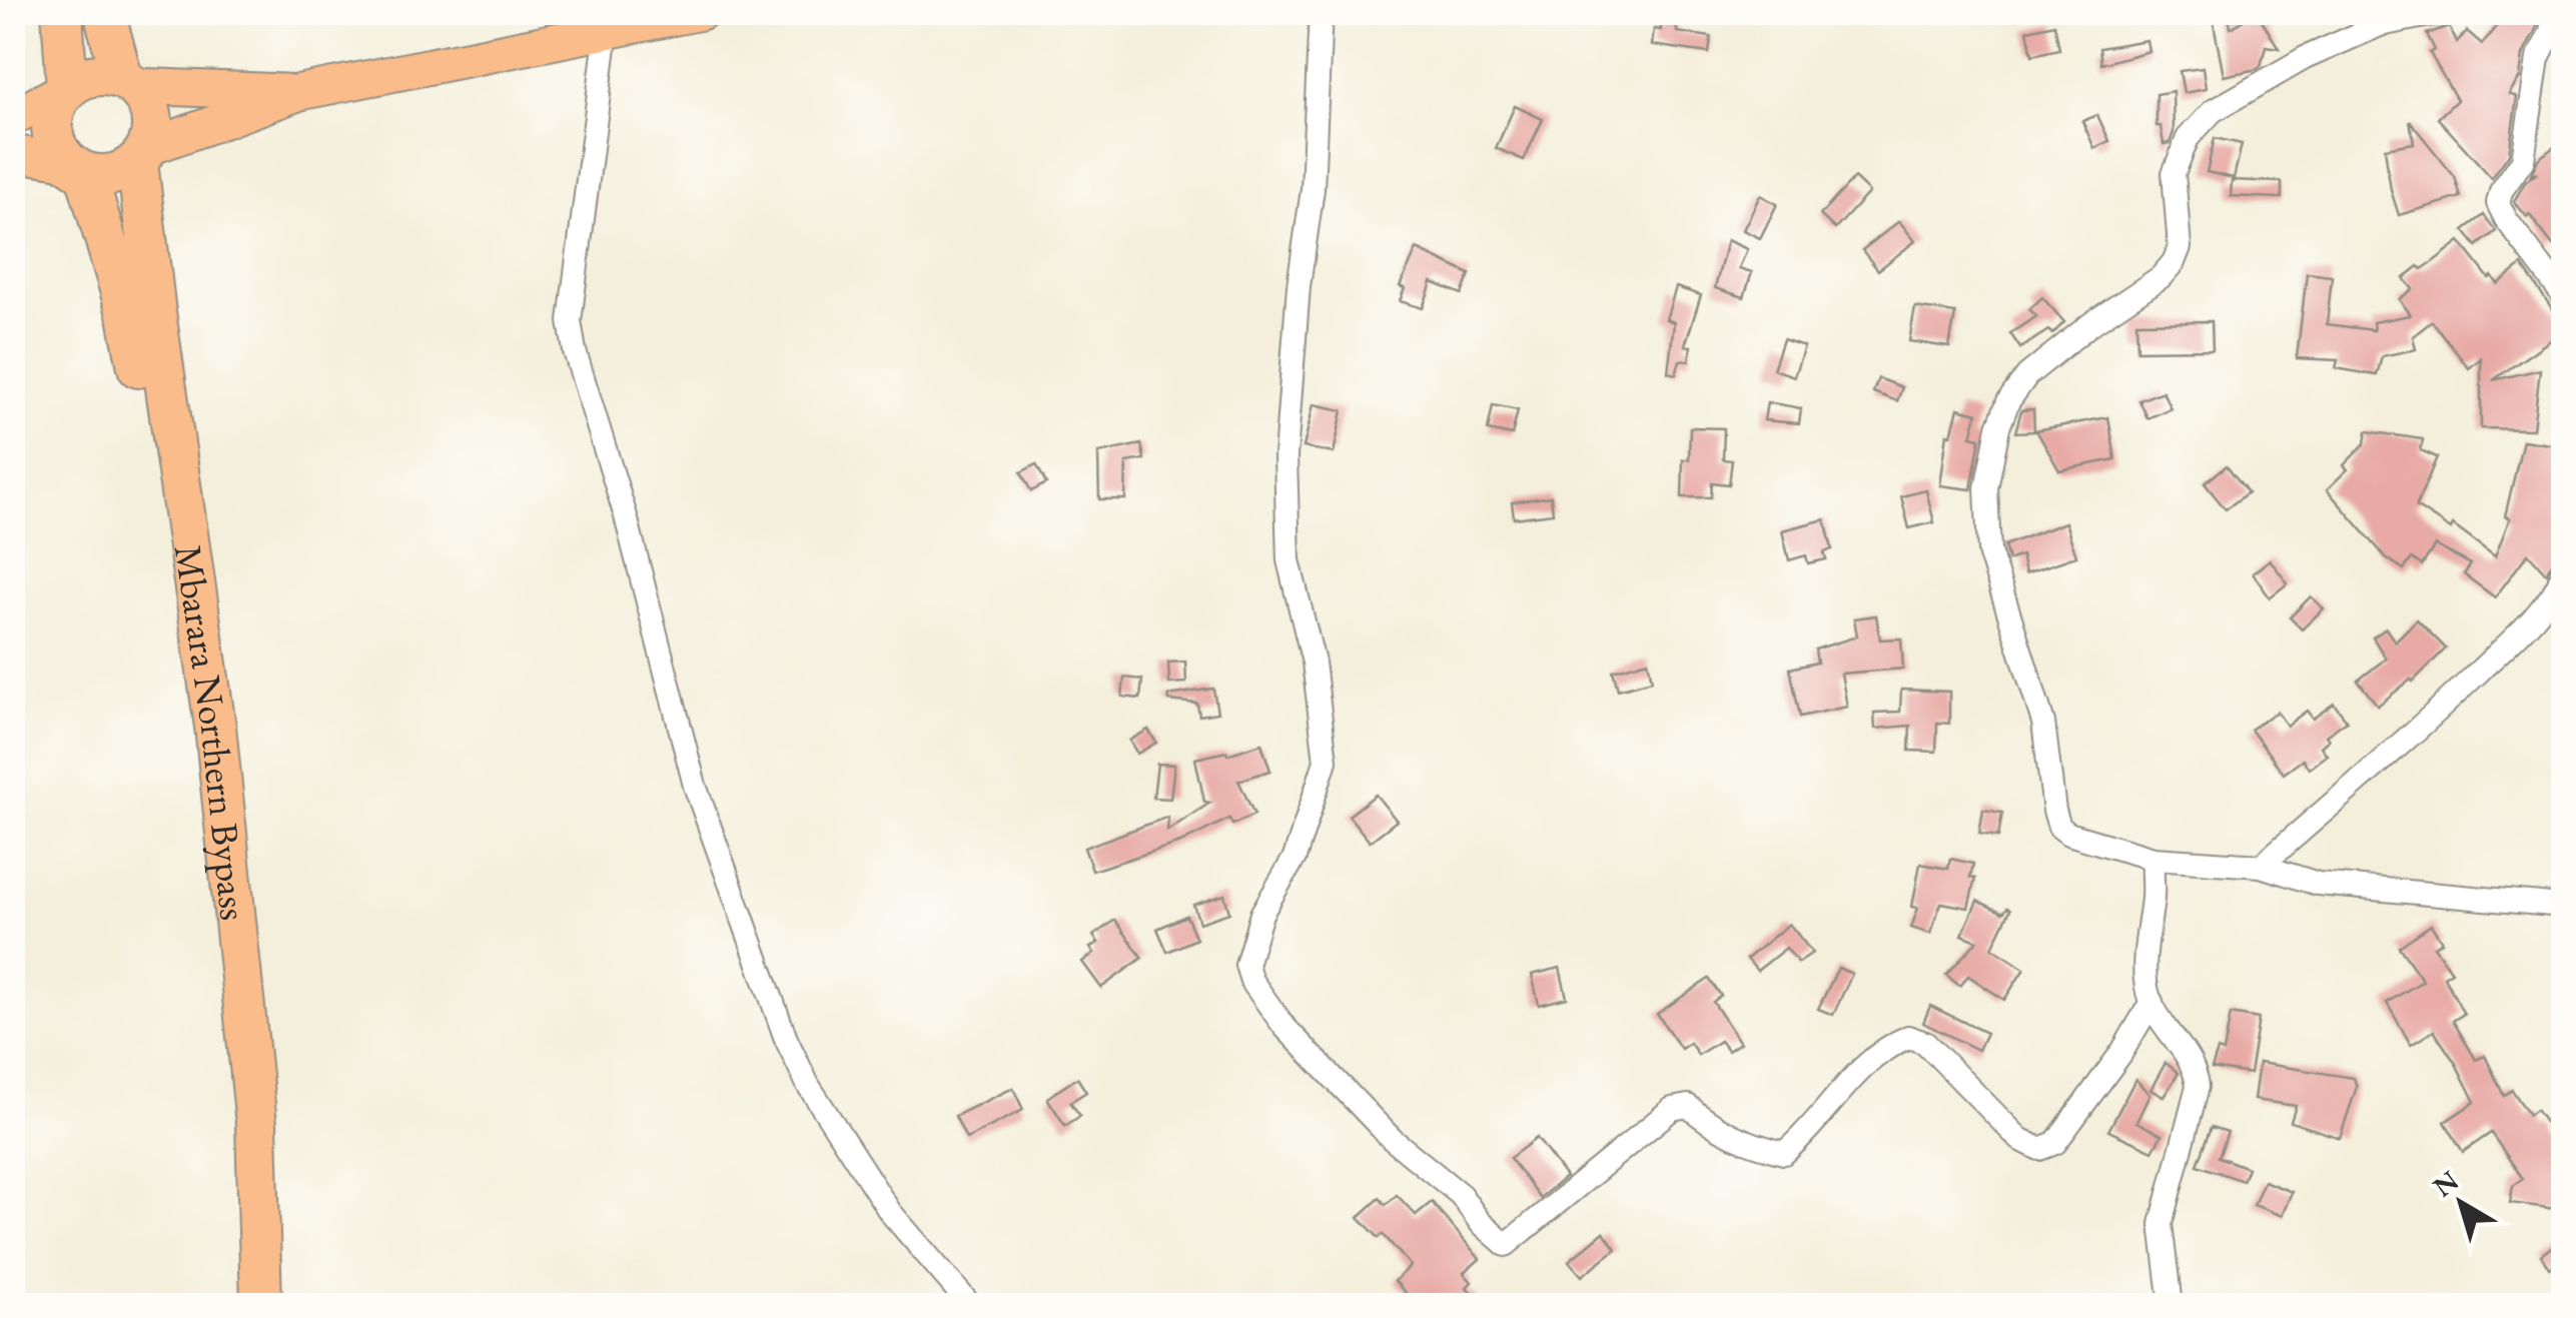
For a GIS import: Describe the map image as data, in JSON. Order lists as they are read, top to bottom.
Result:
{
  "streets": {
    "highway": ["Mbarara Northern Bypass"]
  },
  "north": "top left"
}
